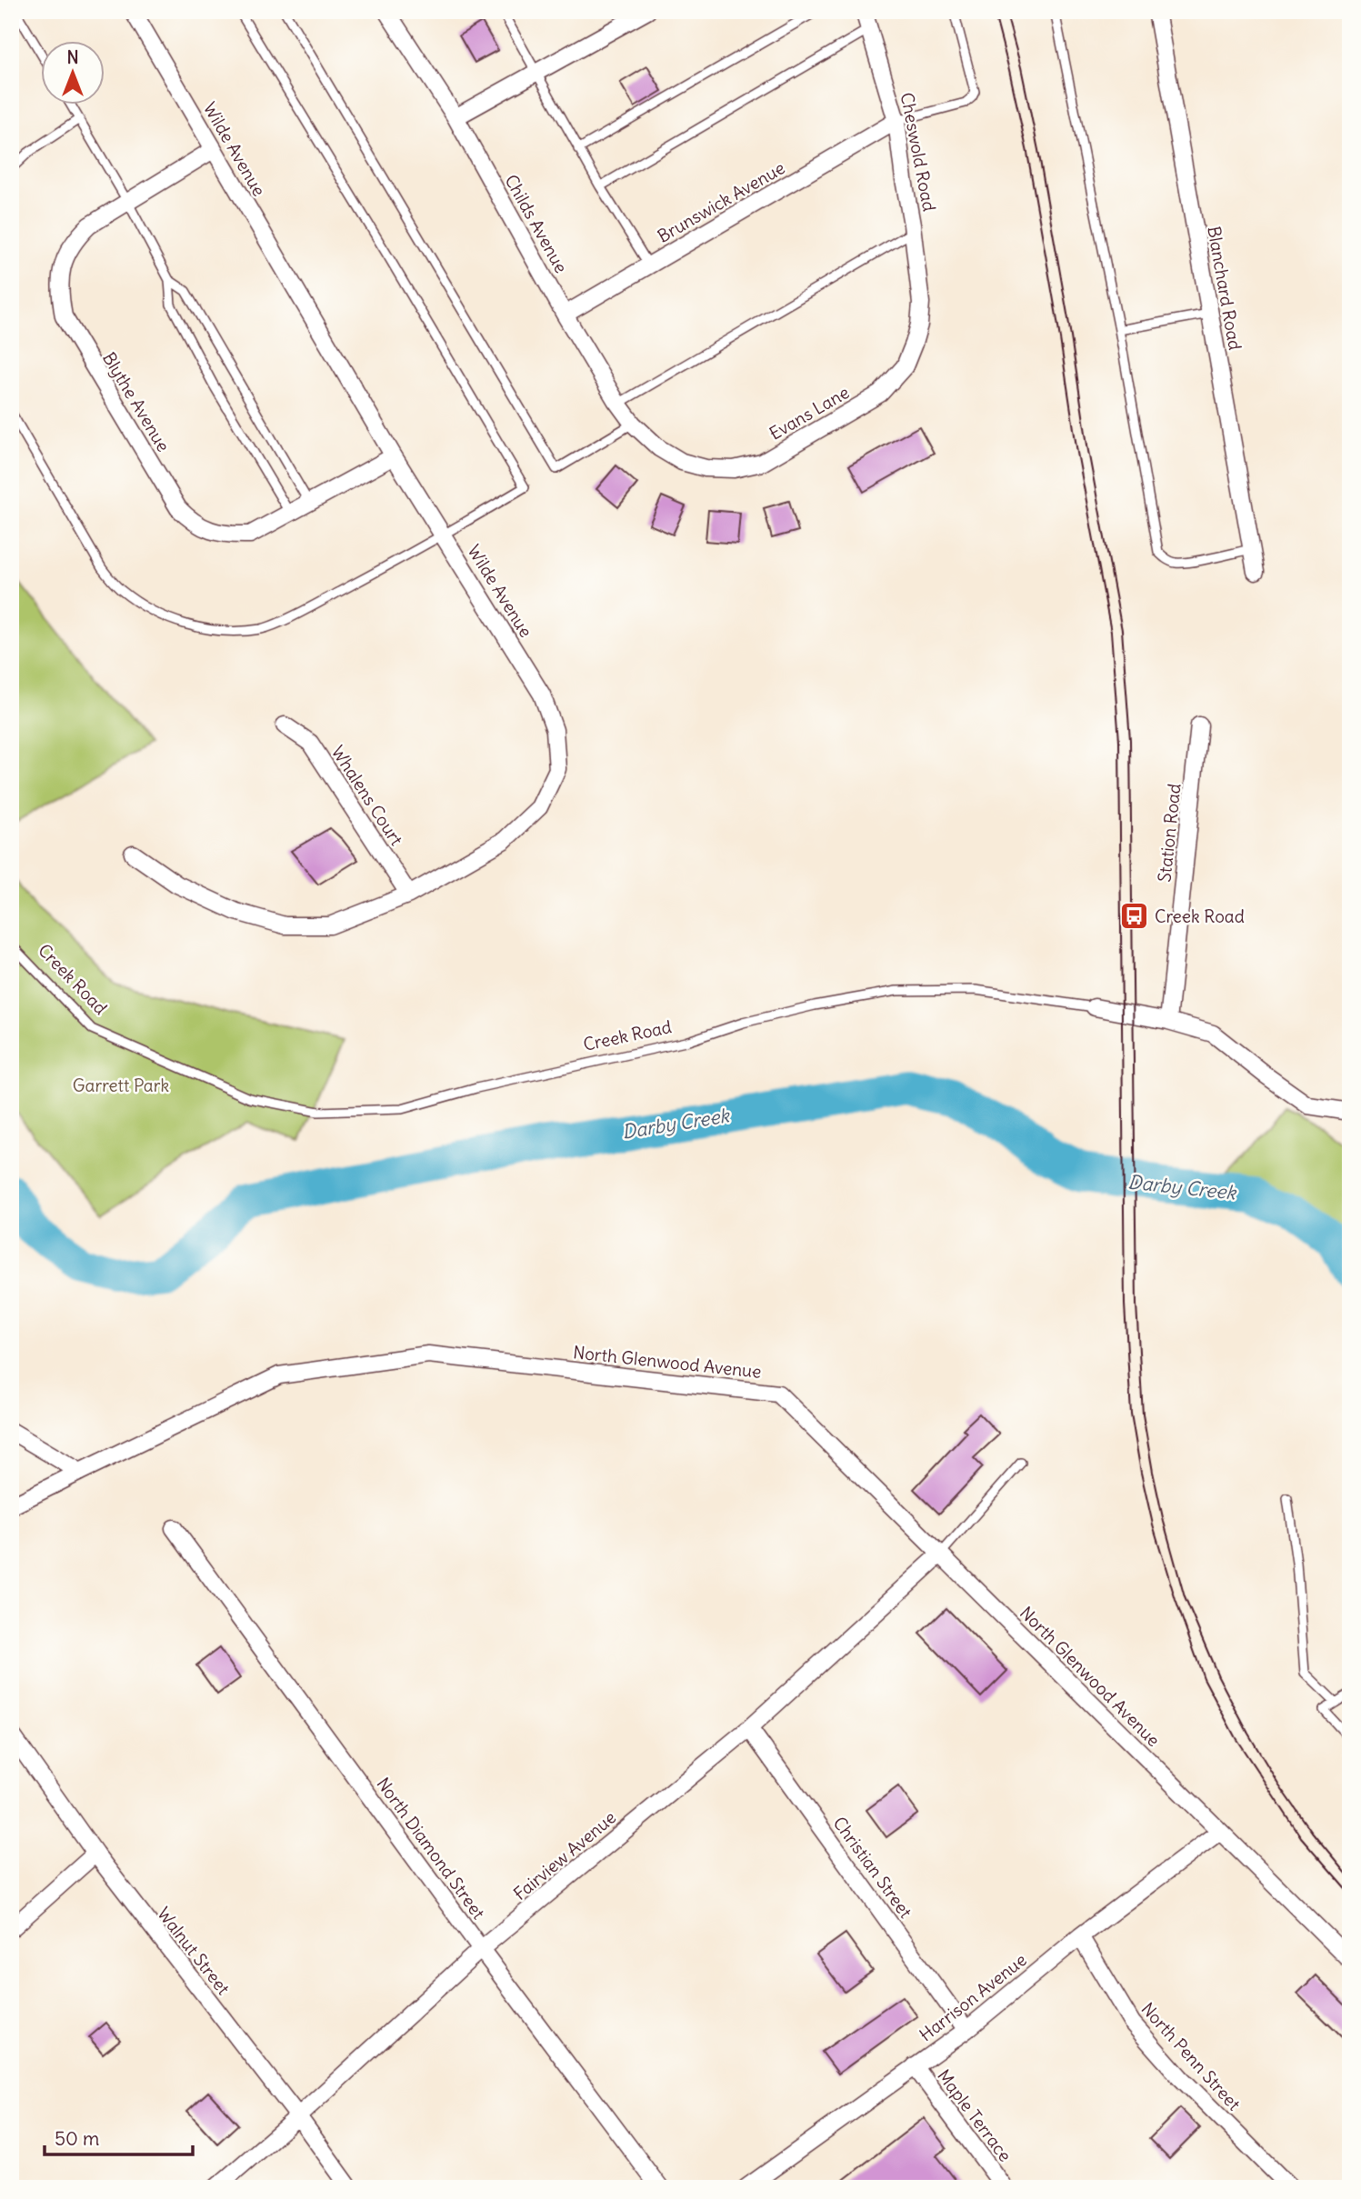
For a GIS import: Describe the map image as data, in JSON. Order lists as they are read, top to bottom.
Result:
{
  "streets": {
    "street": [
      "Wilde Avenue",
      "Cheswold Road",
      "Brunswick Avenue",
      "Childs Avenue",
      "Blanchard Road",
      "Blythe Avenue",
      "Evans Lane",
      "Whalens Court",
      "Station Road",
      "Creek Road",
      "North Glenwood Avenue",
      "North Diamond Street",
      "Fairview Avenue",
      "Christian Street",
      "Walnut Street",
      "Harrison Avenue",
      "North Penn Street",
      "Maple Terrace"
    ]
  },
  "crossings": [
    ["Wilde Avenue", "Blythe Avenue"],
    ["Wilde Avenue", "Whalens Court"],
    ["Cheswold Road", "Brunswick Avenue"],
    ["Cheswold Road", "Evans Lane"],
    ["Brunswick Avenue", "Childs Avenue"],
    ["Childs Avenue", "Evans Lane"],
    ["Station Road", "Creek Road"],
    ["North Glenwood Avenue", "Fairview Avenue"],
    ["North Glenwood Avenue", "Harrison Avenue"],
    ["North Diamond Street", "Fairview Avenue"],
    ["Fairview Avenue", "Christian Street"],
    ["Fairview Avenue", "Walnut Street"],
    ["Christian Street", "Harrison Avenue"],
    ["Harrison Avenue", "North Penn Street"],
    ["Harrison Avenue", "Maple Terrace"]
  ],
  "water": ["Darby Creek"],
  "parks": ["Garrett Park"],
  "places": {
    "bus stop": ["Creek Road"]
  },
  "scale_bar": "50 m",
  "north": "top"
}
